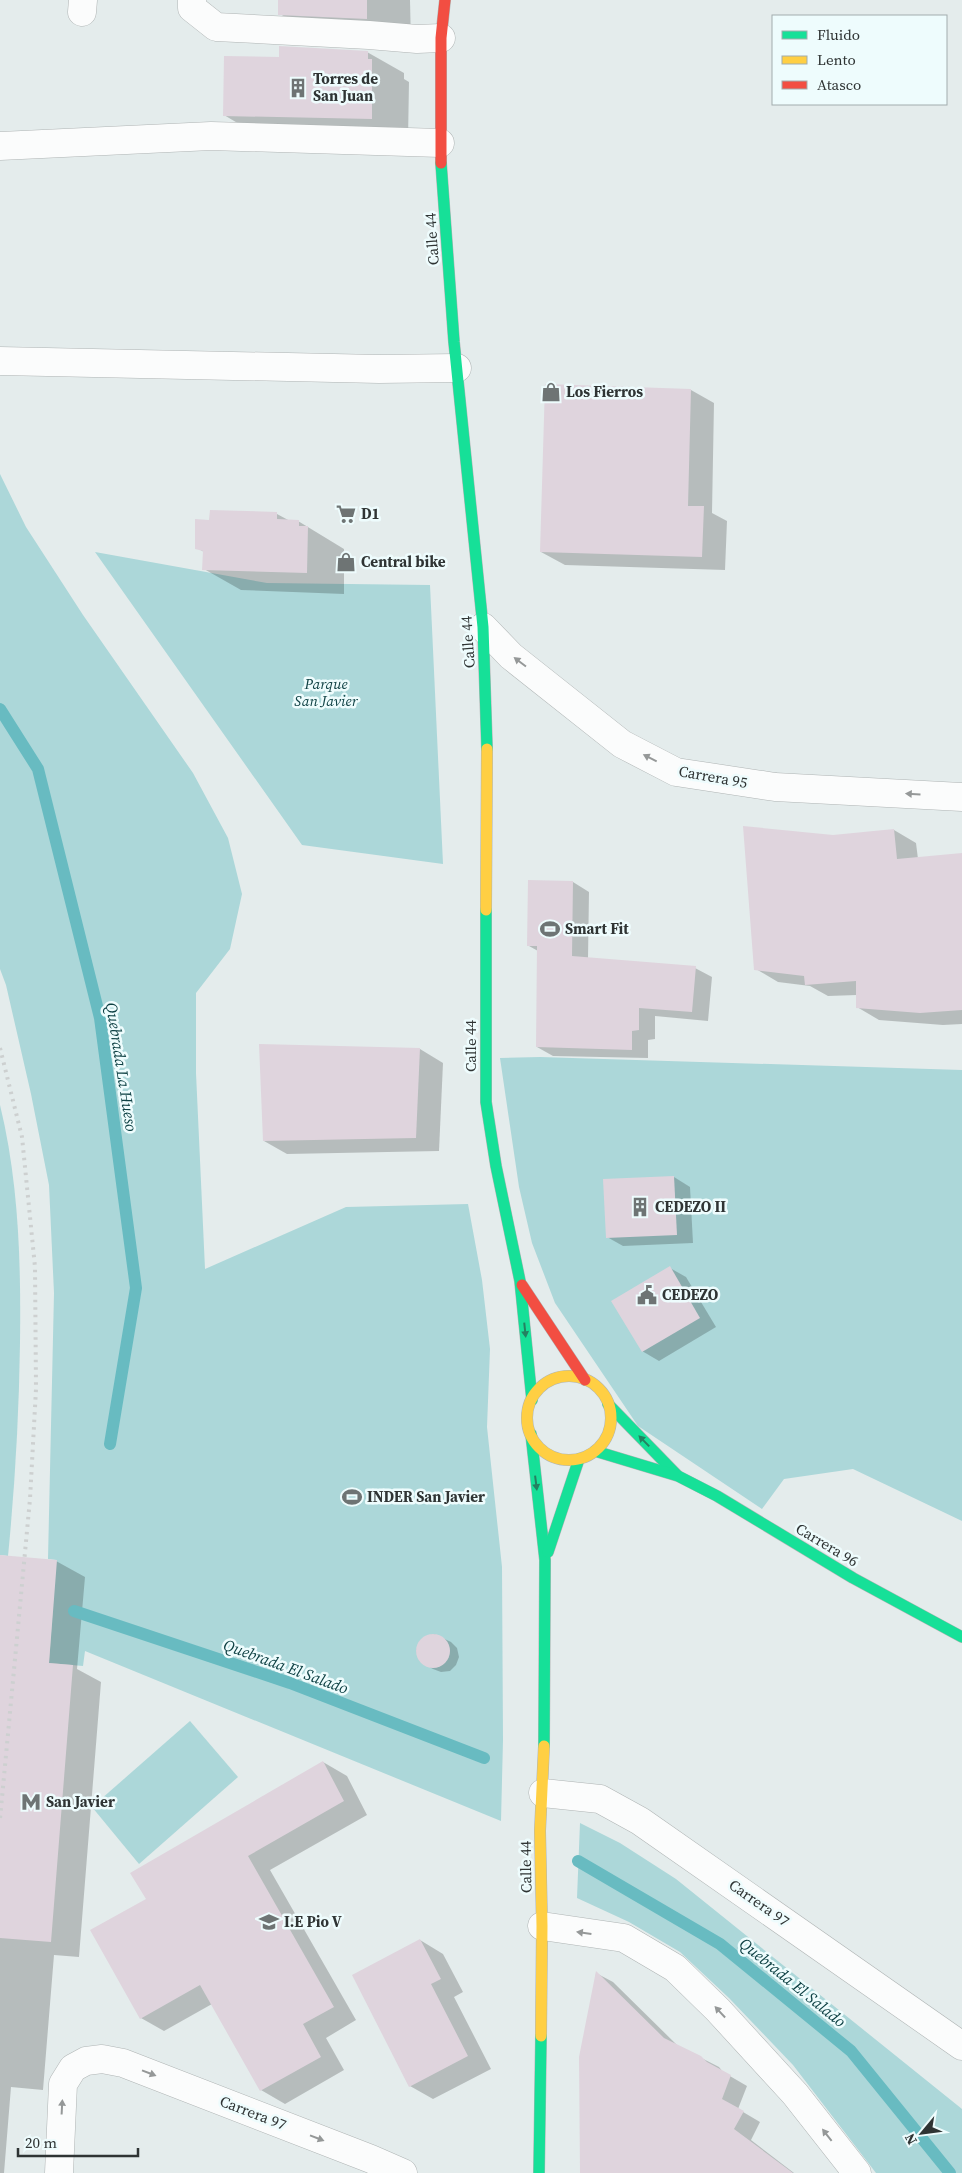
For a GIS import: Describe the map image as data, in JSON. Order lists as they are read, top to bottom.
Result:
{
  "streets": {
    "street": [
      "Calle 44",
      "Carrera 95",
      "Carrera 96",
      "Carrera 97"
    ]
  },
  "crossings": [
    ["Calle 44", "Carrera 95"],
    ["Calle 44", "Carrera 96"],
    ["Calle 44", "Carrera 97"]
  ],
  "one_way": ["Carrera 95"],
  "water": ["Quebrada La Hueso", "Quebrada El Salado"],
  "parks": ["Parque San Javier"],
  "places": {
    "building": ["Torres de San Juan", "CEDEZO II"],
    "shop": ["Los Fierros", "Central bike"],
    "supermarket": ["D1"],
    "sports": ["Smart Fit", "INDER San Javier"],
    "public building": ["CEDEZO"],
    "metro station": ["San Javier"],
    "school or university": ["I.E Pio V"]
  },
  "legend": ["Fluido", "Lento", "Atasco"],
  "scale_bar": "20 m",
  "north": "bottom left"
}
